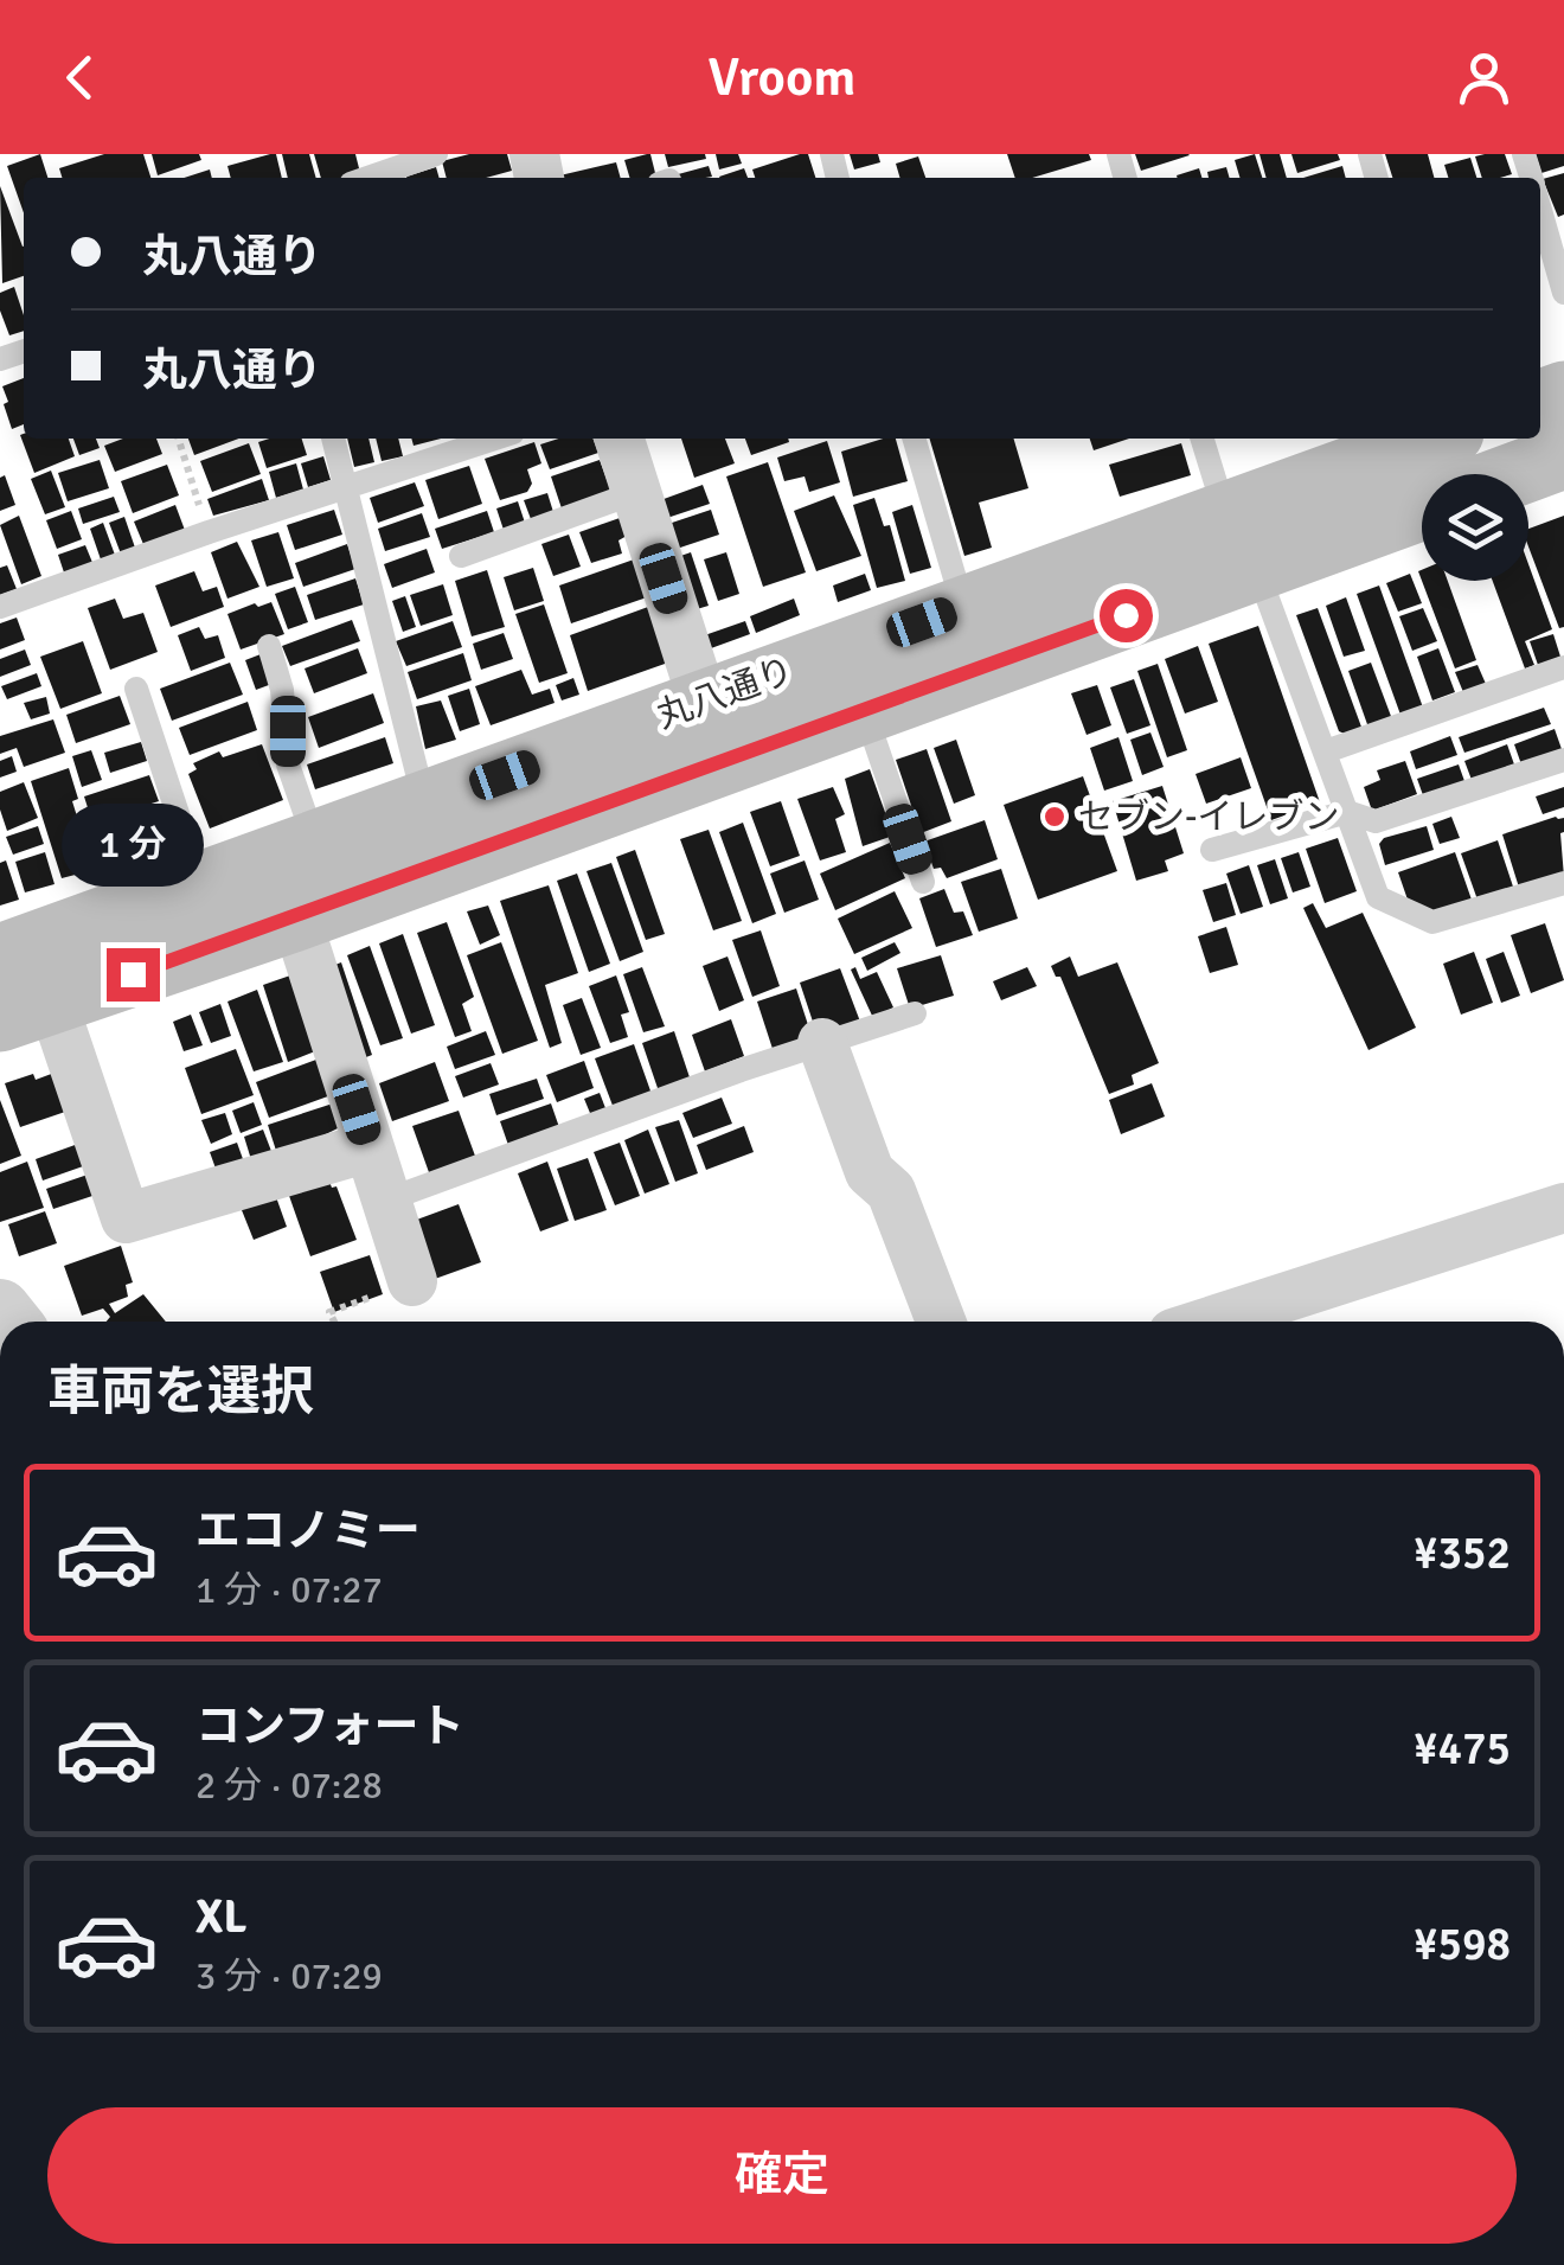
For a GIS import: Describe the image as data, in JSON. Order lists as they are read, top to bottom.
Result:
{
  "streets": {
    "main road": ["丸八通り"]
  },
  "places": ["セブン-イレブン"],
  "page": {
    "header": "Vroom",
    "banner": ["丸八通り", "丸八通り"],
    "bubble": "1 分",
    "heading": "車両を選択",
    "list": [
      {
        "name": "エコノミー",
        "note": "1 分 · 07:27",
        "value": "¥352"
      },
      {
        "name": "コンフォート",
        "note": "2 分 · 07:28",
        "value": "¥475"
      },
      {
        "name": "XL",
        "note": "3 分 · 07:29",
        "value": "¥598"
      }
    ],
    "buttons": "確定"
  }
}
